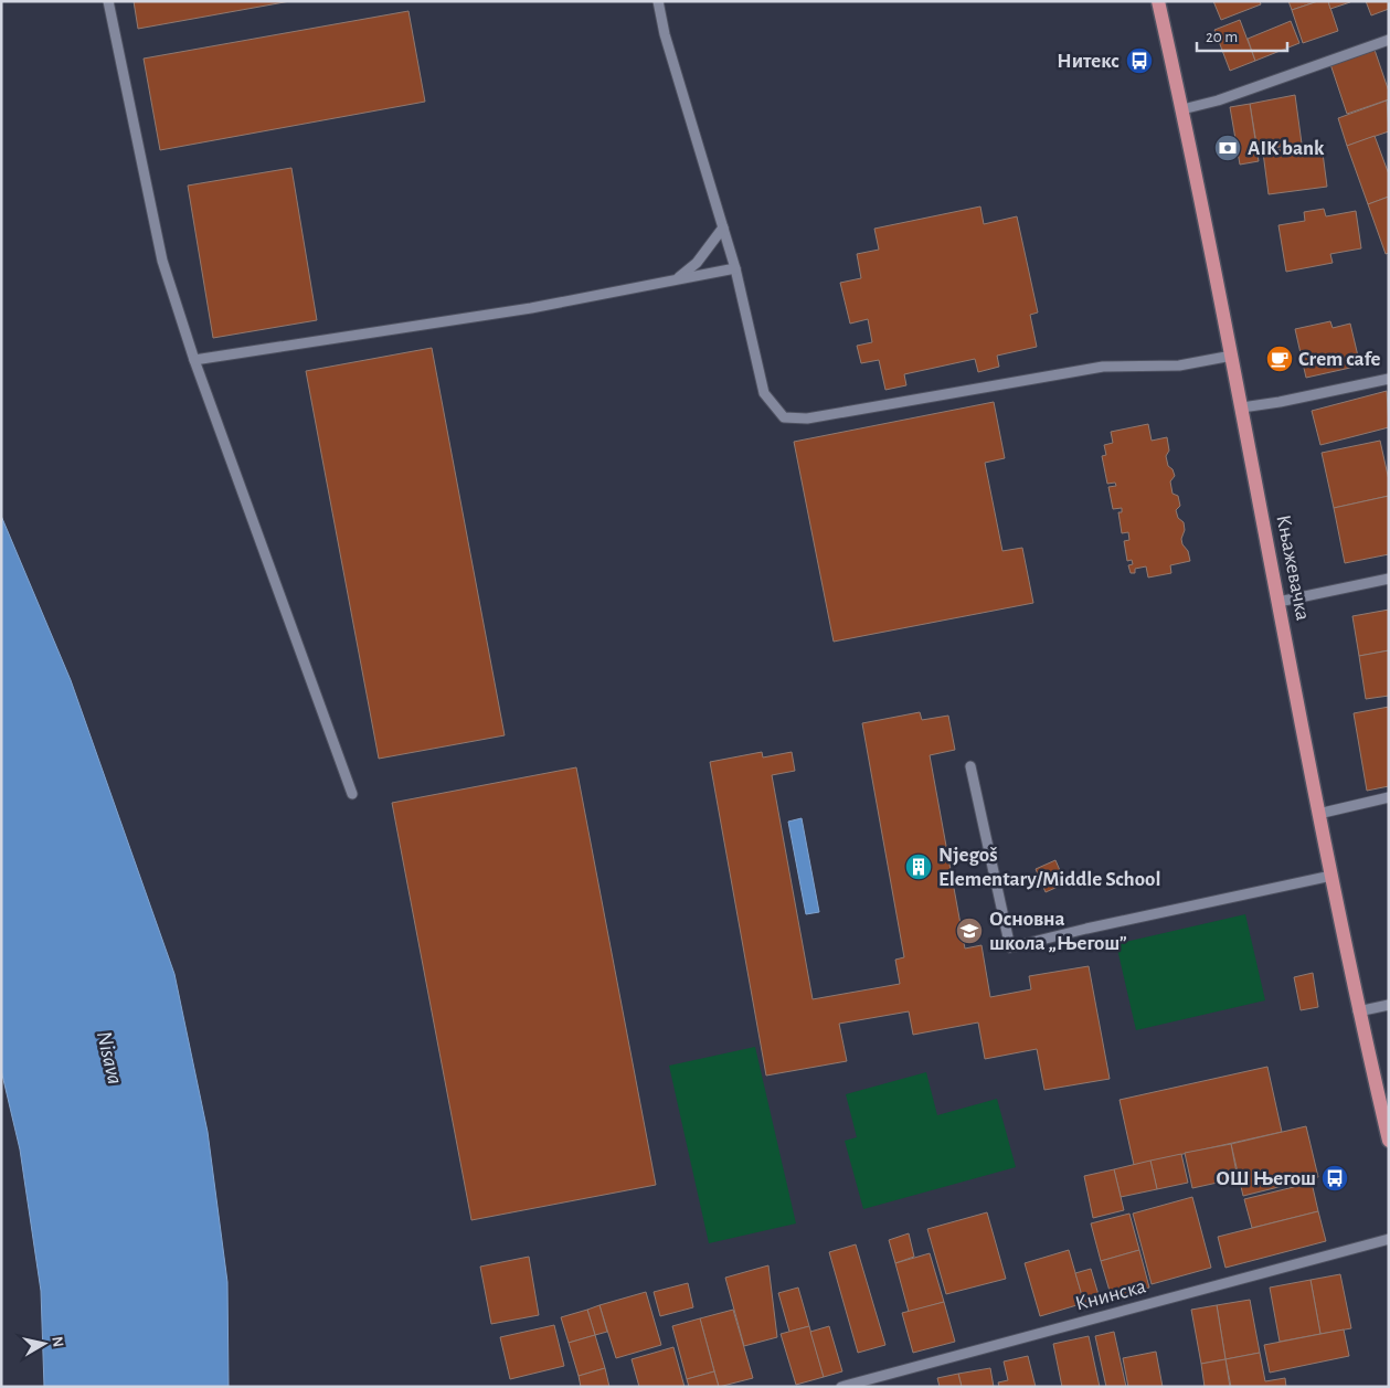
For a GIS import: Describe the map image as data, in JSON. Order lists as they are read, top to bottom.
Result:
{
  "streets": {
    "main road": ["Књажевачка"],
    "street": ["Книнска"]
  },
  "water": ["Nisava"],
  "places": {
    "bus stop": ["Нитекс", "ОШ Његош"],
    "bank": ["AIK bank"],
    "cafe": ["Crem cafe"],
    "building": ["Njegoš Elementary/Middle School"],
    "school or university": ["Основна школа „Његош”"]
  },
  "scale_bar": "20 m",
  "north": "right"
}
